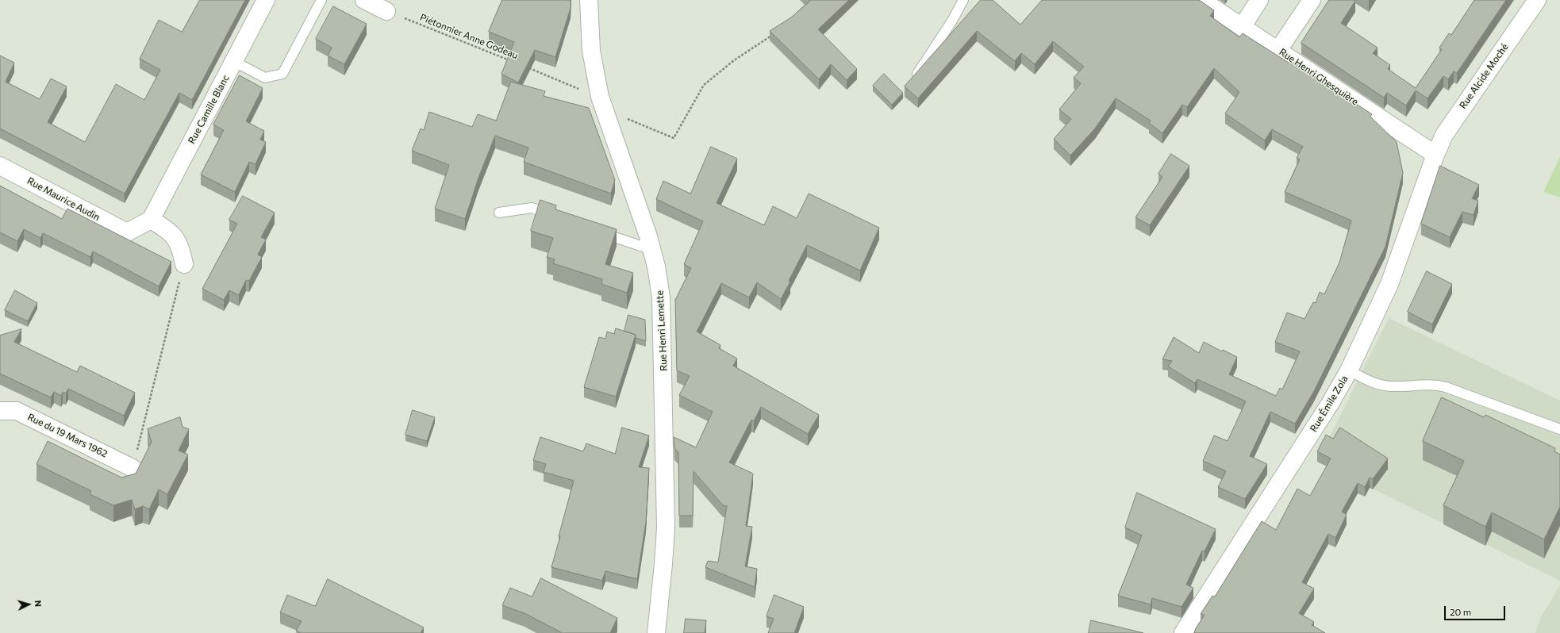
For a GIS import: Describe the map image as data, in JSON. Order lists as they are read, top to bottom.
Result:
{
  "streets": {
    "street": [
      "Rue Alcide Moché",
      "Rue Henri Ghesquière",
      "Rue Camille Blanc",
      "Rue Maurice Audin",
      "Rue Henri Lemette",
      "Rue Émile Zola",
      "Rue du 19 Mars 1962"
    ],
    "path": ["Piétonnier Anne Godeau"]
  },
  "crossings": [
    ["Piétonnier Anne Godeau", "Rue Henri Lemette"],
    ["Rue Alcide Moché", "Rue Henri Ghesquière"],
    ["Rue Alcide Moché", "Rue Émile Zola"],
    ["Rue Henri Ghesquière", "Rue Émile Zola"],
    ["Rue Camille Blanc", "Rue Maurice Audin"]
  ],
  "scale_bar": "20 m",
  "north": "right"
}
